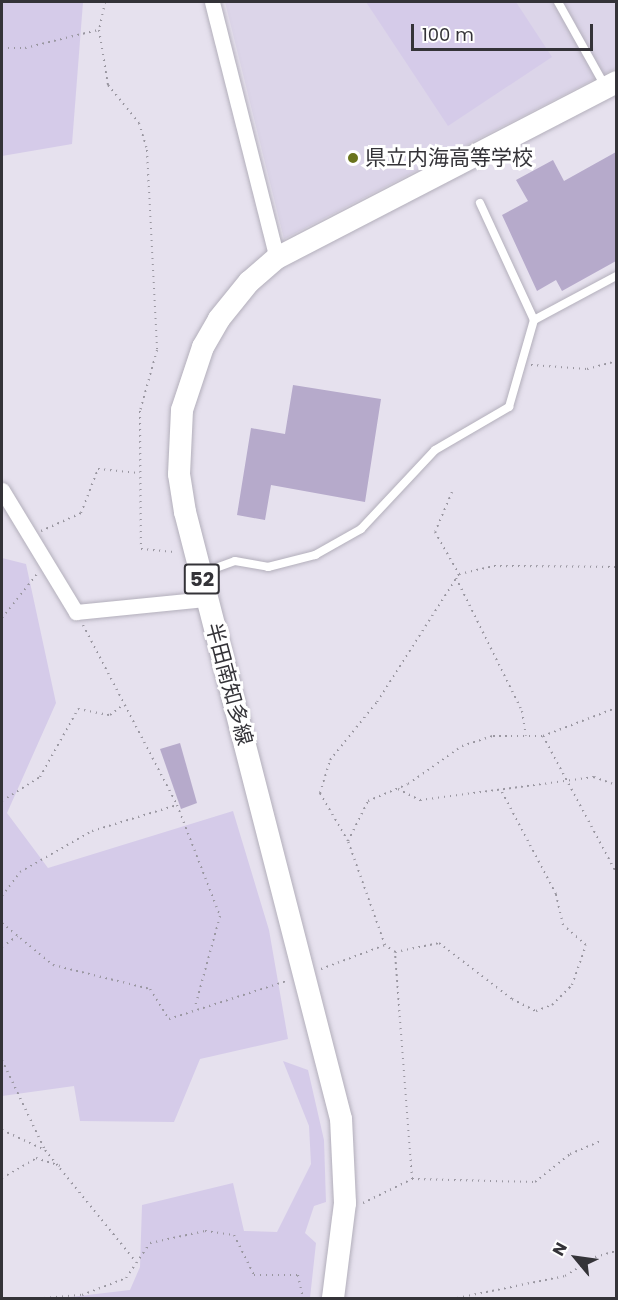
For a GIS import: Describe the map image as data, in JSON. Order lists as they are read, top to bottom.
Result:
{
  "streets": {
    "main road": ["52", "半田南知多線"]
  },
  "places": ["県立内海高等学校"],
  "scale_bar": "100 m",
  "north": "top left"
}
